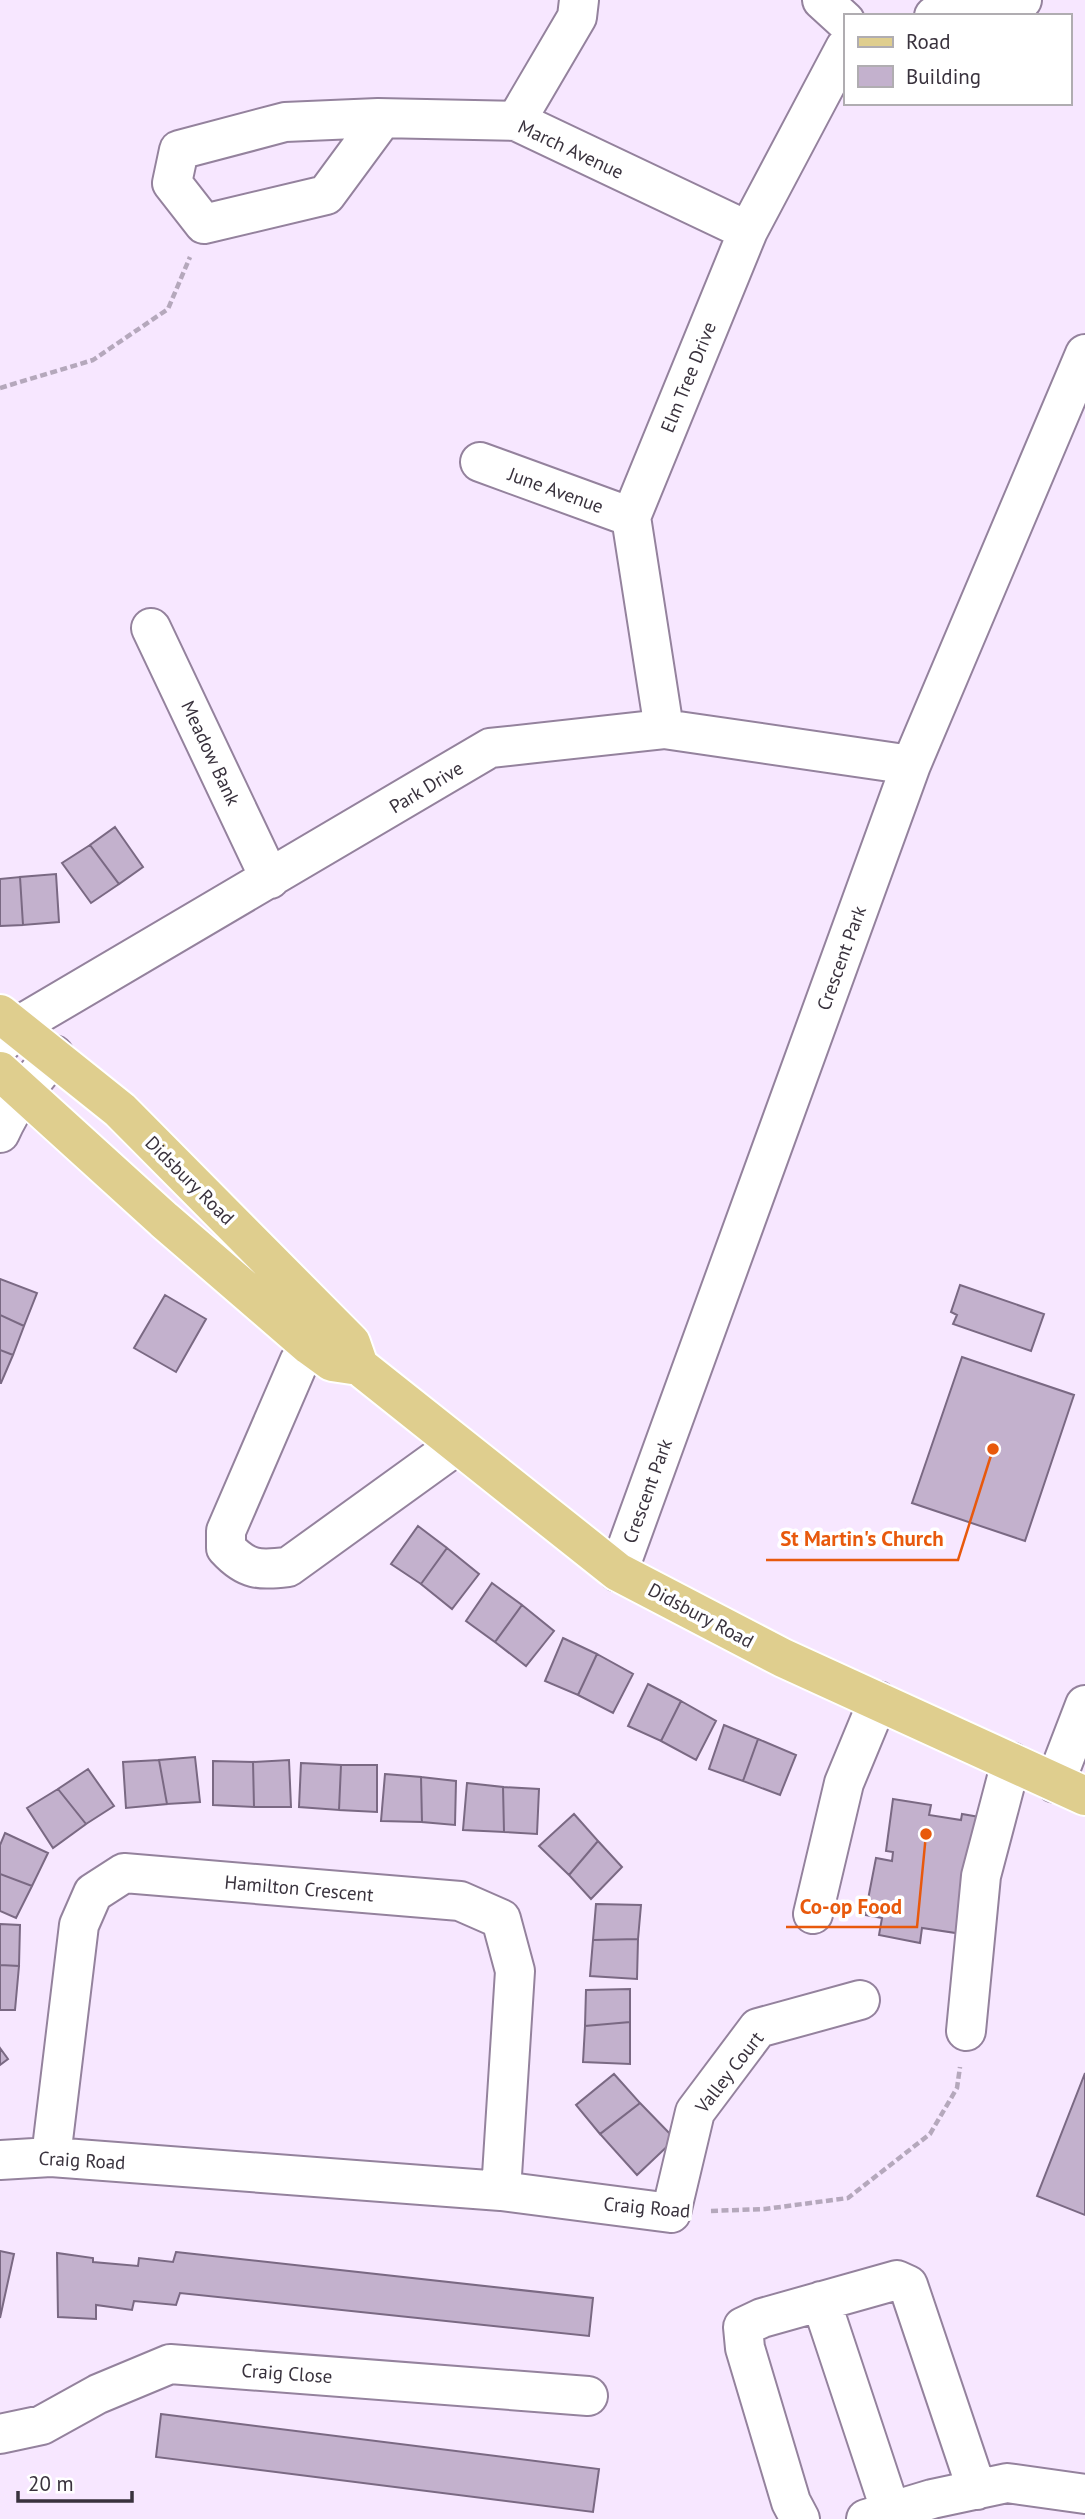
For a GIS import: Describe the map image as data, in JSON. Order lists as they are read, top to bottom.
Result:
{
  "streets": {
    "main road": ["Didsbury Road"],
    "street": [
      "March Avenue",
      "Elm Tree Drive",
      "June Avenue",
      "Meadow Bank",
      "Park Drive",
      "Crescent Park",
      "Hamilton Crescent",
      "Valley Court",
      "Craig Road",
      "Craig Close"
    ]
  },
  "crossings": [
    ["March Avenue", "Elm Tree Drive"],
    ["Elm Tree Drive", "June Avenue"],
    ["Meadow Bank", "Park Drive"],
    ["Park Drive", "Crescent Park"],
    ["Park Drive", "Didsbury Road"],
    ["Crescent Park", "Didsbury Road"],
    ["Hamilton Crescent", "Craig Road"],
    ["Valley Court", "Craig Road"]
  ],
  "places": ["St Martin's Church", "Co-op Food"],
  "legend": ["Road", "Building"],
  "scale_bar": "20 m"
}
